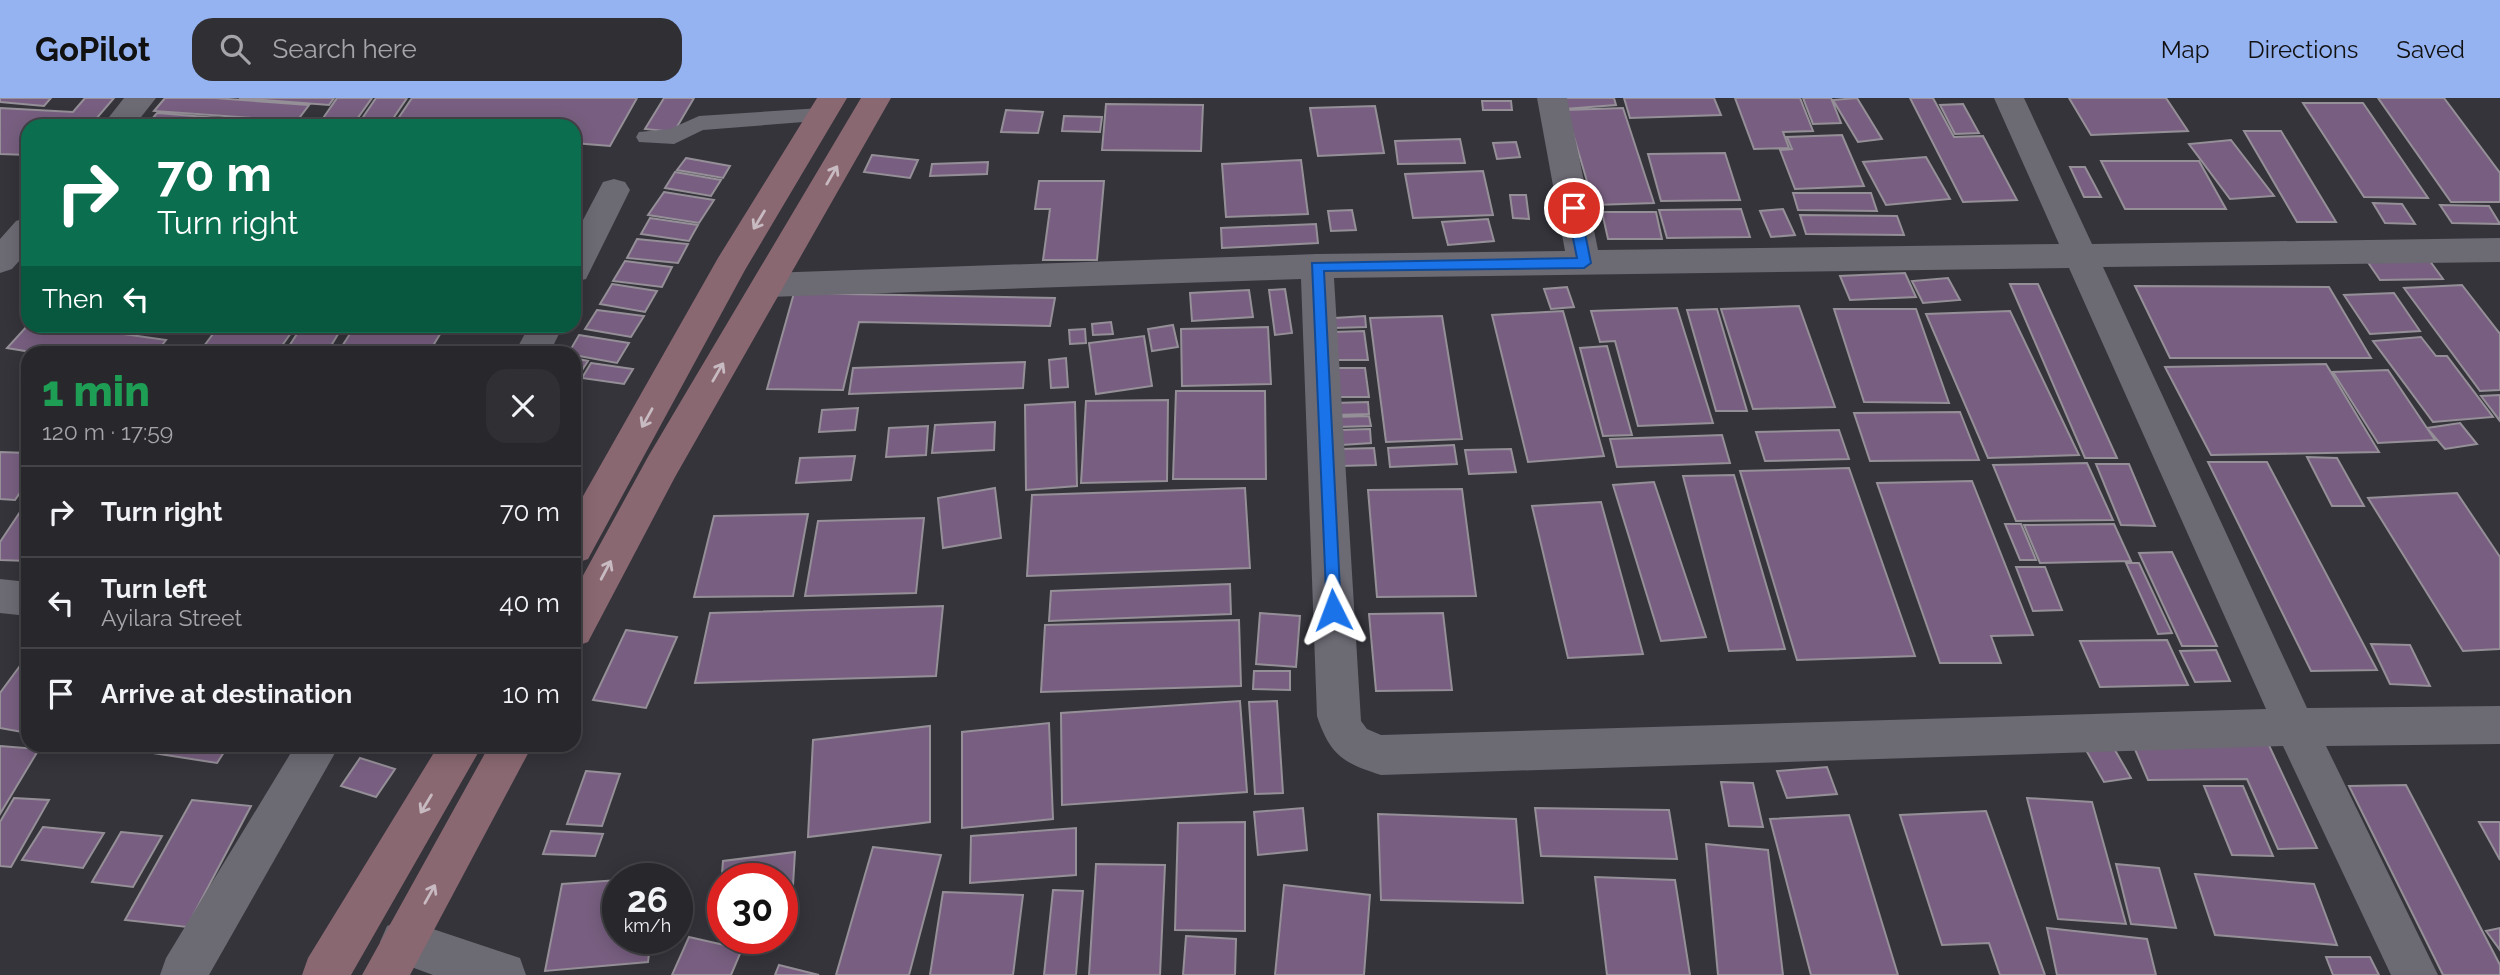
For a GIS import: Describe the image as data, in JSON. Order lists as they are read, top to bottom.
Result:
{
  "page": {
    "header": "GoPilot",
    "search": "Search here",
    "nav": ["Map", "Directions", "Saved"],
    "turn": ["70 m", "Turn right"],
    "then": "Then",
    "heading": ["1 min", "120 m · 17:59"],
    "list": [
      {
        "name": "Turn right",
        "value": "70 m"
      },
      {
        "name": "Turn left",
        "note": "Ayilara Street",
        "value": "40 m"
      },
      {
        "name": "Arrive at destination",
        "value": "10 m"
      }
    ],
    "speed": "26 km/h",
    "limit": "30"
  }
}
